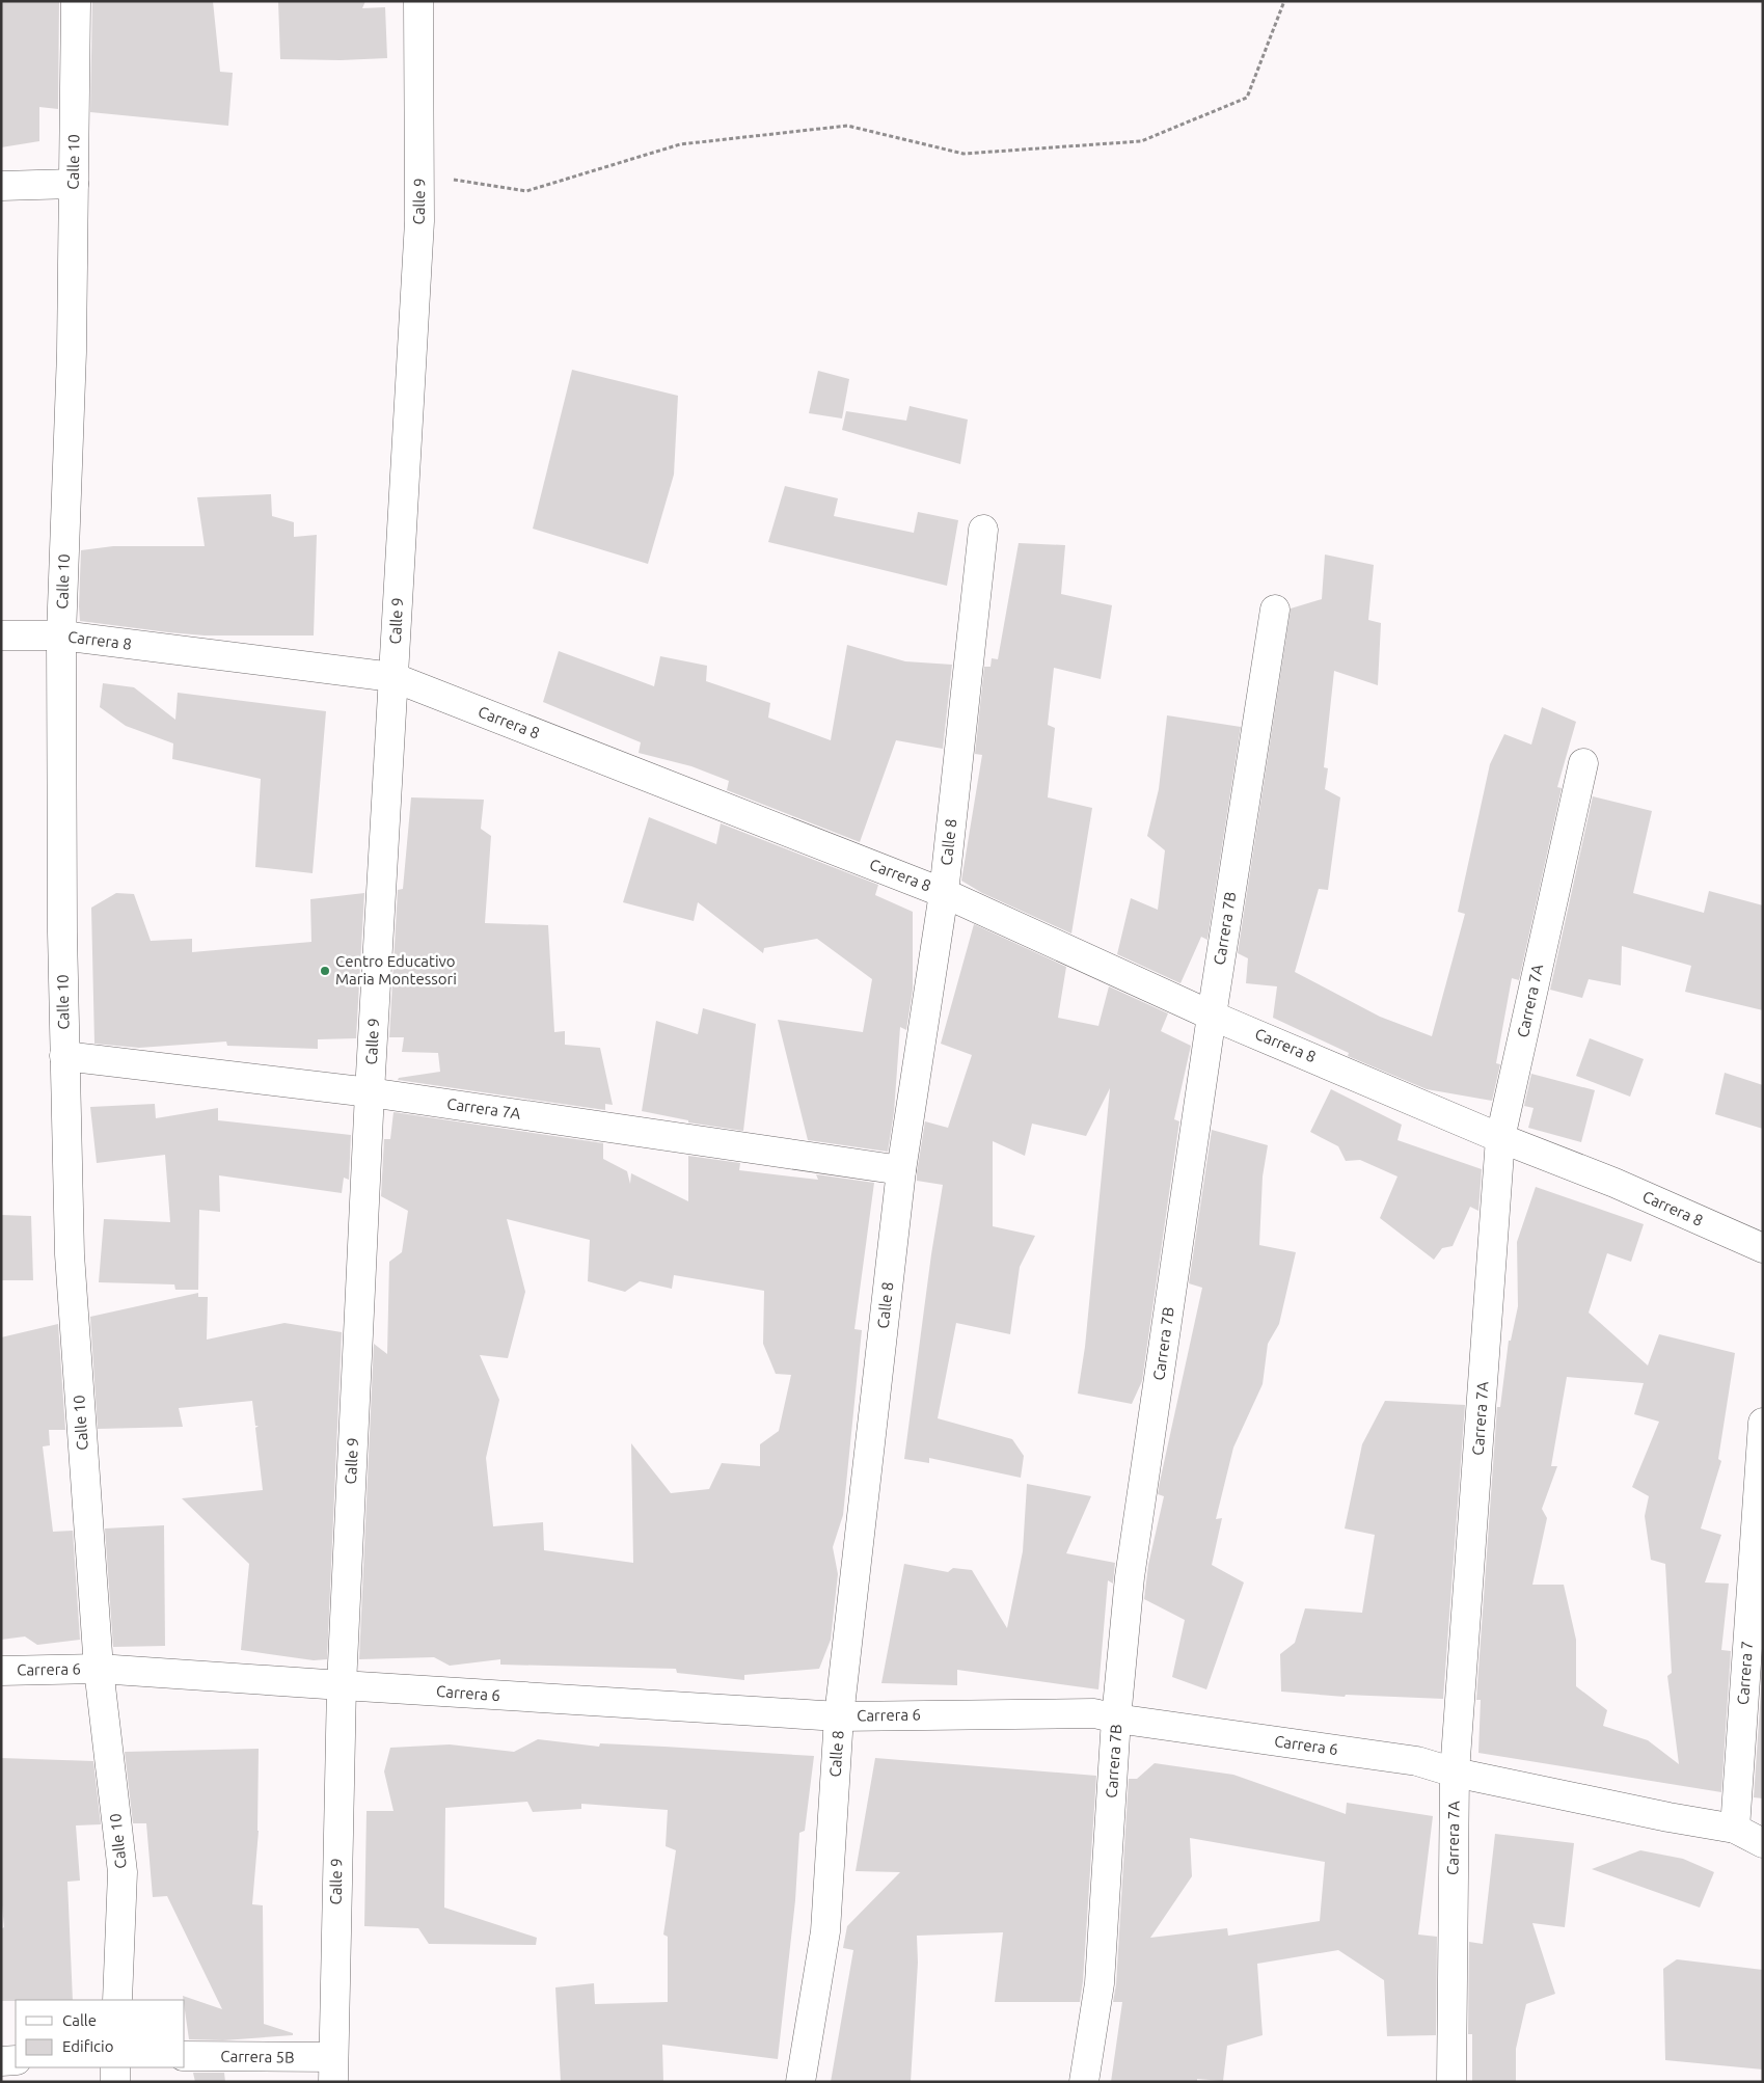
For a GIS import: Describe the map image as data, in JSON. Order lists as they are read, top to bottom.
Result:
{
  "streets": {
    "street": [
      "Calle 10",
      "Calle 9",
      "Carrera 8",
      "Calle 8",
      "Carrera 7B",
      "Carrera 7A",
      "Carrera 6",
      "Carrera 7",
      "Carrera 5B"
    ]
  },
  "crossings": [
    ["Calle 10", "Carrera 8"],
    ["Calle 10", "Carrera 7A"],
    ["Calle 10", "Carrera 6"],
    ["Calle 9", "Carrera 8"],
    ["Calle 9", "Carrera 7A"],
    ["Calle 9", "Carrera 6"],
    ["Calle 9", "Carrera 5B"],
    ["Carrera 8", "Calle 8"],
    ["Carrera 8", "Carrera 7B"],
    ["Carrera 8", "Carrera 7A"],
    ["Calle 8", "Carrera 7A"],
    ["Calle 8", "Carrera 6"],
    ["Carrera 7B", "Carrera 6"],
    ["Carrera 7A", "Carrera 6"],
    ["Carrera 6", "Carrera 7"]
  ],
  "places": ["Centro Educativo Maria Montessori"],
  "legend": ["Calle", "Edificio"]
}
